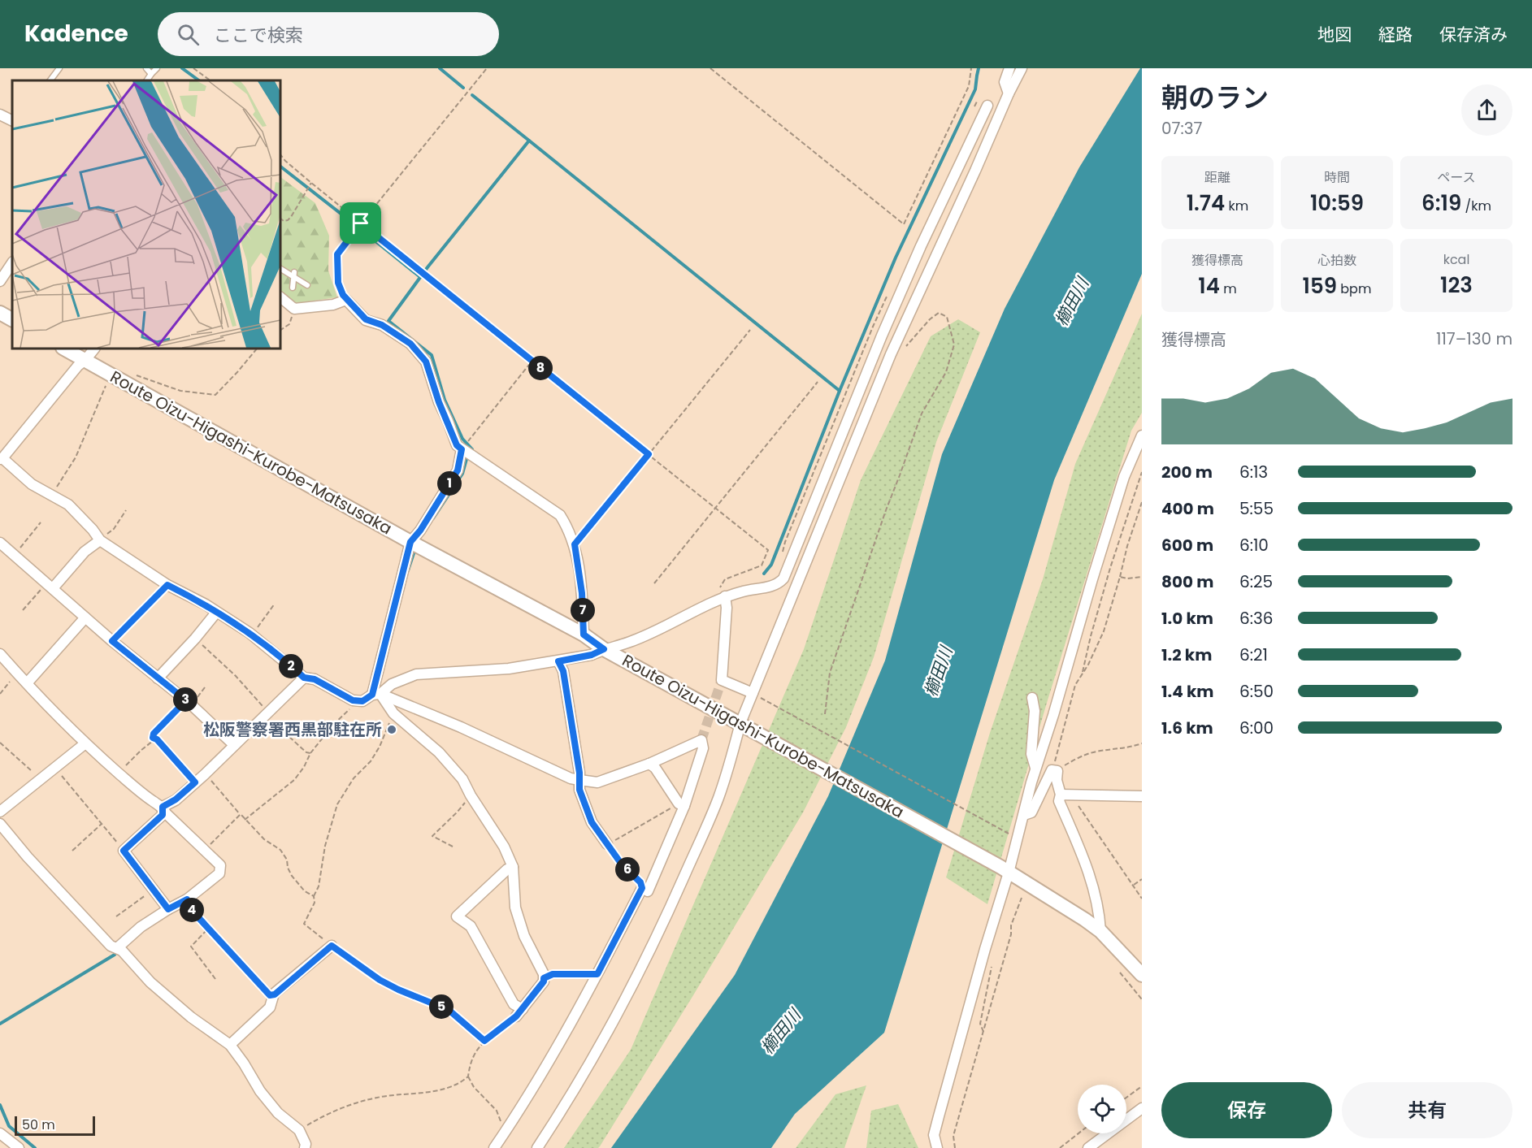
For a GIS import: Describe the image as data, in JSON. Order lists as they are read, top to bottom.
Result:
{
  "streets": {
    "main road": ["Route Oizu-Higashi-Kurobe-Matsusaka"]
  },
  "water": ["櫛田川"],
  "places": ["松阪警察署西黒部駐在所"],
  "scale_bar": "50 m",
  "page": {
    "header": "Kadence",
    "search": "ここで検索",
    "nav": ["地図", "経路", "保存済み"],
    "heading": ["朝のラン", "07:37"],
    "stats": [
      ["距離", "1.74 km"],
      ["時間", "10:59"],
      ["ペース", "6:19 /km"],
      ["獲得標高", "14 m"],
      ["心拍数", "159 bpm"],
      ["kcal", "123"]
    ],
    "chart": ["獲得標高", "117–130 m"],
    "pins": [
      "8",
      "1",
      "7",
      "2",
      "3",
      "6",
      "4",
      "5"
    ],
    "list": [
      {
        "name": "200 m",
        "note": "6:13"
      },
      {
        "name": "400 m",
        "note": "5:55"
      },
      {
        "name": "600 m",
        "note": "6:10"
      },
      {
        "name": "800 m",
        "note": "6:25"
      },
      {
        "name": "1.0 km",
        "note": "6:36"
      },
      {
        "name": "1.2 km",
        "note": "6:21"
      },
      {
        "name": "1.4 km",
        "note": "6:50"
      },
      {
        "name": "1.6 km",
        "note": "6:00"
      }
    ],
    "buttons": ["保存", "共有"],
    "scale": "50 m"
  }
}
